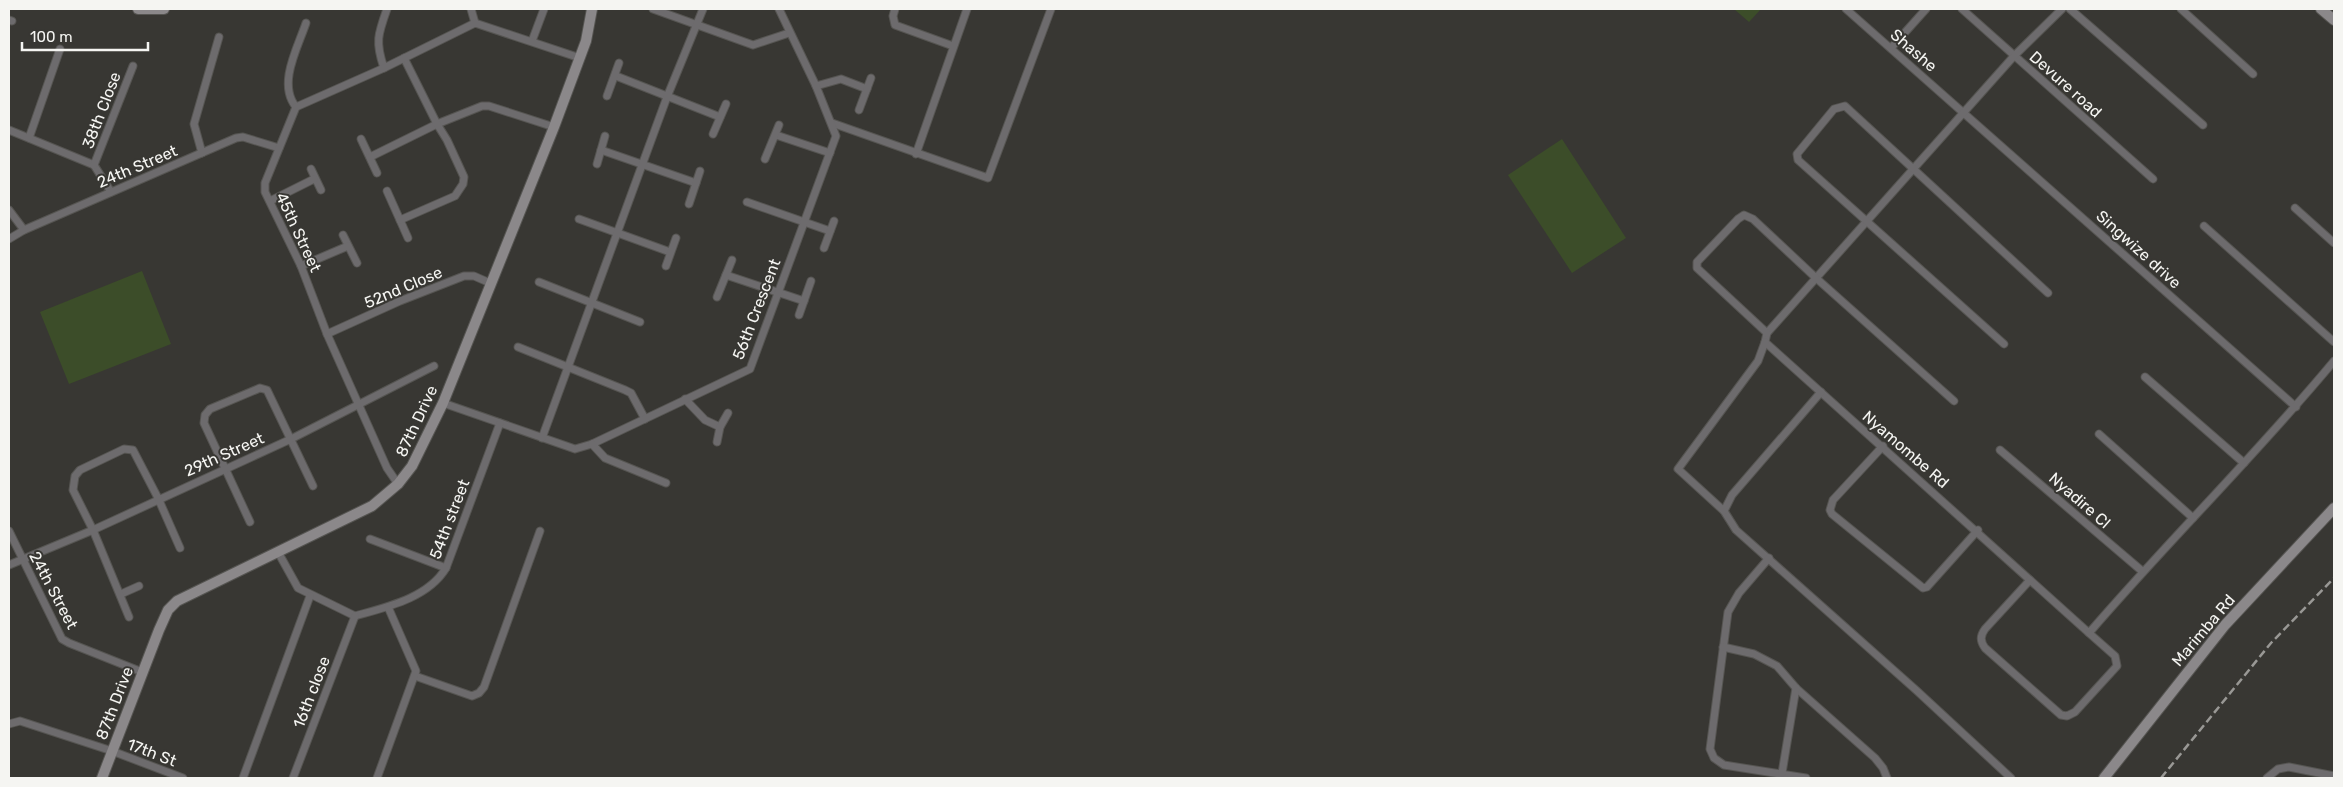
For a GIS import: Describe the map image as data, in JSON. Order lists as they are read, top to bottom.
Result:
{
  "streets": {
    "street": [
      "Shashe",
      "Devure road",
      "38th Close",
      "24th Street",
      "45th Street",
      "Singwize drive",
      "52nd Close",
      "56th Crescent",
      "87th Drive",
      "Nyamombe Rd",
      "29th Street",
      "Nyadire Cl",
      "54th street",
      "Marimba Rd",
      "16th close",
      "17th St"
    ]
  },
  "crossings": [
    ["Shashe", "Singwize drive"],
    ["24th Street", "45th Street"],
    ["24th Street", "87th Drive"],
    ["24th Street", "29th Street"],
    ["45th Street", "52nd Close"],
    ["45th Street", "87th Drive"],
    ["45th Street", "29th Street"],
    ["52nd Close", "87th Drive"],
    ["56th Crescent", "87th Drive"],
    ["56th Crescent", "54th street"],
    ["87th Drive", "17th St"],
    ["54th street", "16th close"]
  ],
  "scale_bar": "100 m"
}
